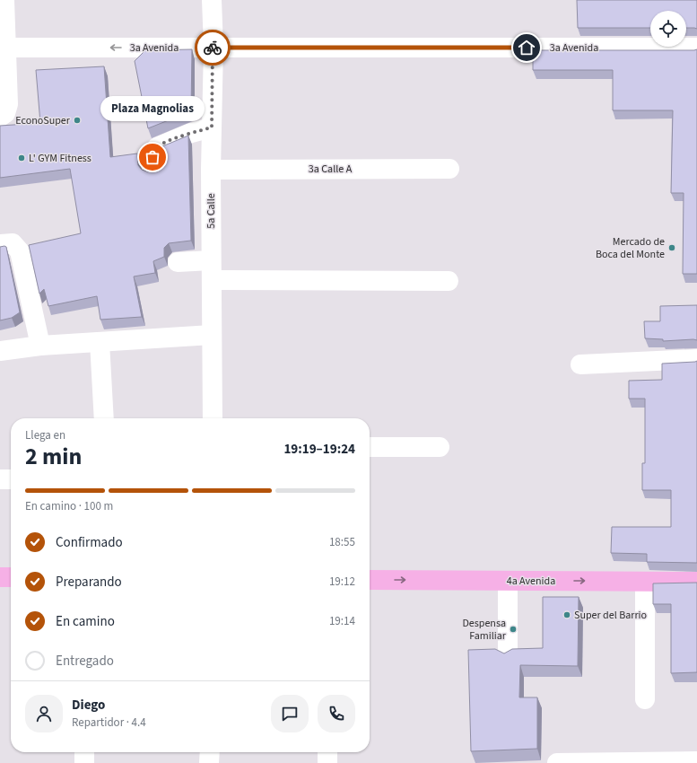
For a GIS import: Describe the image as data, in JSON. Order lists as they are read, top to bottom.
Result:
{
  "streets": {
    "main road": ["4a Avenida"],
    "street": ["3a Avenida", "3a Calle A", "5a Calle"]
  },
  "crossings": [
    ["3a Avenida", "5a Calle"],
    ["3a Calle A", "5a Calle"]
  ],
  "one_way": ["4a Avenida"],
  "places": [
    "EconoSuper",
    "Plaza Magnolias",
    "L' GYM Fitness",
    "Mercado de Boca del Monte",
    "Super del Barrio",
    "Despensa Familiar"
  ],
  "page": {
    "bubble": "Plaza Magnolias",
    "heading": ["2 min", "Llega en", "19:19–19:24"],
    "panel": ["Diego", "Repartidor · 4.4"],
    "bar": "En camino · 100 m",
    "list": [
      ["Confirmado", "18:55"],
      ["Preparando", "19:12"],
      ["En camino", "19:14"],
      "Entregado"
    ]
  }
}
